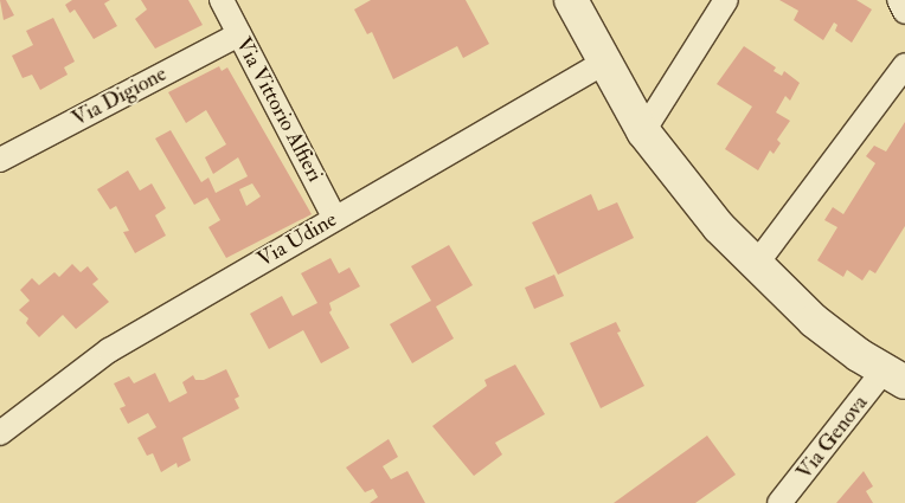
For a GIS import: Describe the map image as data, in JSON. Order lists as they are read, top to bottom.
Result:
{
  "streets": {
    "street": [
      "Via Digione",
      "Via Vittorio Alfieri",
      "Via Udine",
      "Via Genova"
    ]
  },
  "crossings": [
    ["Via Digione", "Via Vittorio Alfieri"],
    ["Via Vittorio Alfieri", "Via Udine"]
  ]
}
